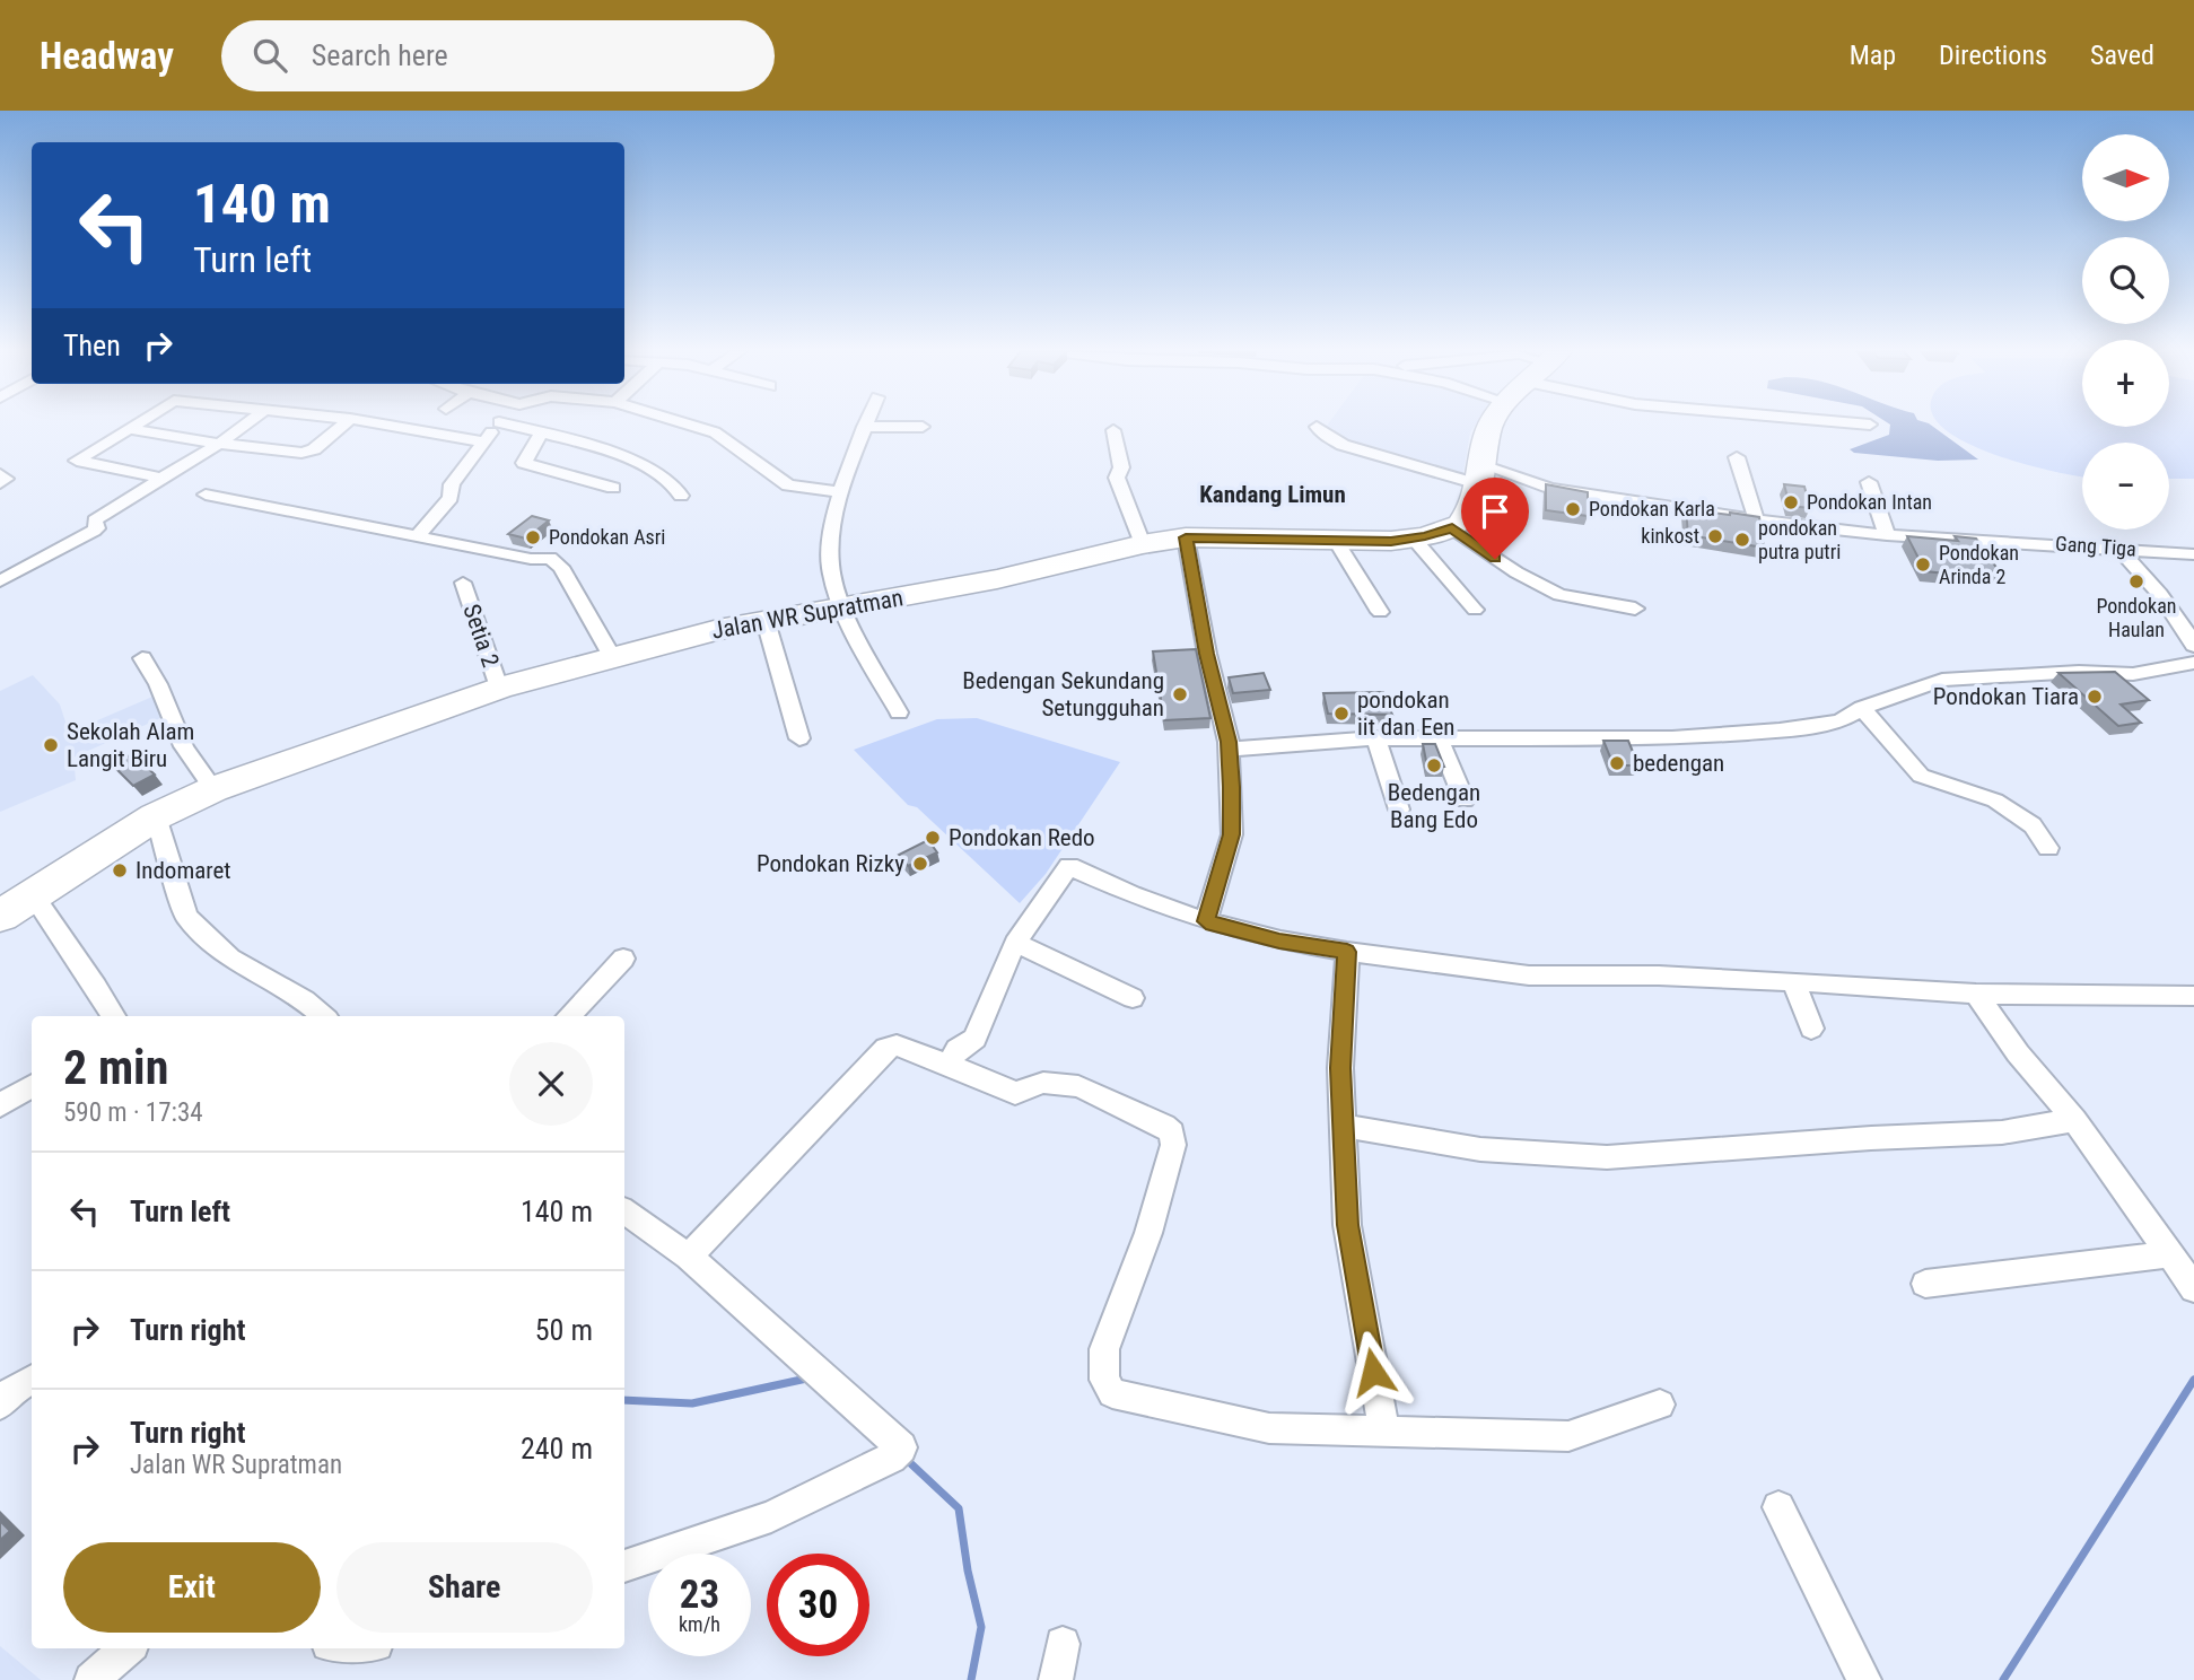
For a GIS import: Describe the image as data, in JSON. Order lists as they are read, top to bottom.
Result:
{
  "streets": {
    "highway": ["Jalan WR Supratman"],
    "street": ["Gang Tiga", "Setia 2"]
  },
  "crossings": [
    ["Jalan WR Supratman", "Setia 2"]
  ],
  "districts": ["Kandang Limun"],
  "places": [
    "Pondokan Intan",
    "Pondokan Karla",
    "kinkost",
    "Pondokan Asri",
    "pondokan putra putri",
    "Pondokan Arinda 2",
    "Pondokan Haulan",
    "Bedengan Sekundang Setungguhan",
    "Pondokan Tiara",
    "pondokan iit dan Een",
    "Sekolah Alam Langit Biru",
    "bedengan",
    "Bedengan Bang Edo",
    "Pondokan Redo",
    "Pondokan Rizky",
    "Indomaret"
  ],
  "north": "right",
  "page": {
    "header": "Headway",
    "search": "Search here",
    "nav": ["Map", "Directions", "Saved"],
    "map_buttons": ["+", "−"],
    "turn": ["140 m", "Turn left"],
    "then": "Then",
    "heading": ["2 min", "590 m · 17:34"],
    "list": [
      {
        "name": "Turn left",
        "value": "140 m"
      },
      {
        "name": "Turn right",
        "value": "50 m"
      },
      {
        "name": "Turn right",
        "note": "Jalan WR Supratman",
        "value": "240 m"
      }
    ],
    "buttons": ["Exit", "Share"],
    "speed": "23 km/h",
    "limit": "30"
  }
}
